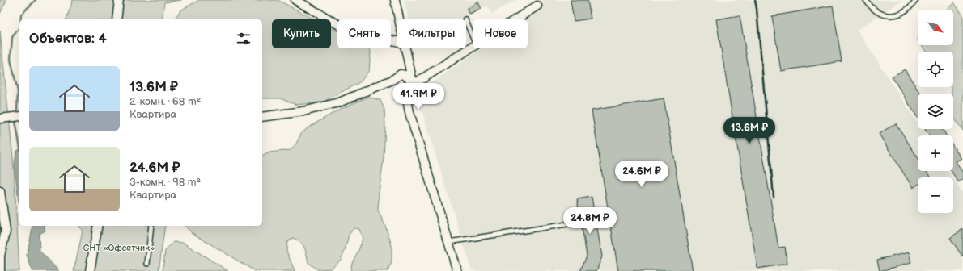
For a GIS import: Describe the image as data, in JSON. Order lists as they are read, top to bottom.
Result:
{
  "parks": ["СНТ «Офсетчик»"],
  "north": "bottom right",
  "page": {
    "map_buttons": ["+", "−"],
    "chip": [
      "Купить",
      "Снять",
      "Фильтры",
      "Новое"
    ],
    "heading": "Объектов: 4",
    "list": [
      {
        "name": "13.6M ₽",
        "note": "2-комн. · 68 m² · Квартира"
      },
      {
        "name": "24.6M ₽",
        "note": "3-комн. · 98 m² · Квартира"
      }
    ],
    "price": [
      "41.9M ₽",
      "13.6M ₽",
      "24.6M ₽",
      "24.8M ₽"
    ]
  }
}
